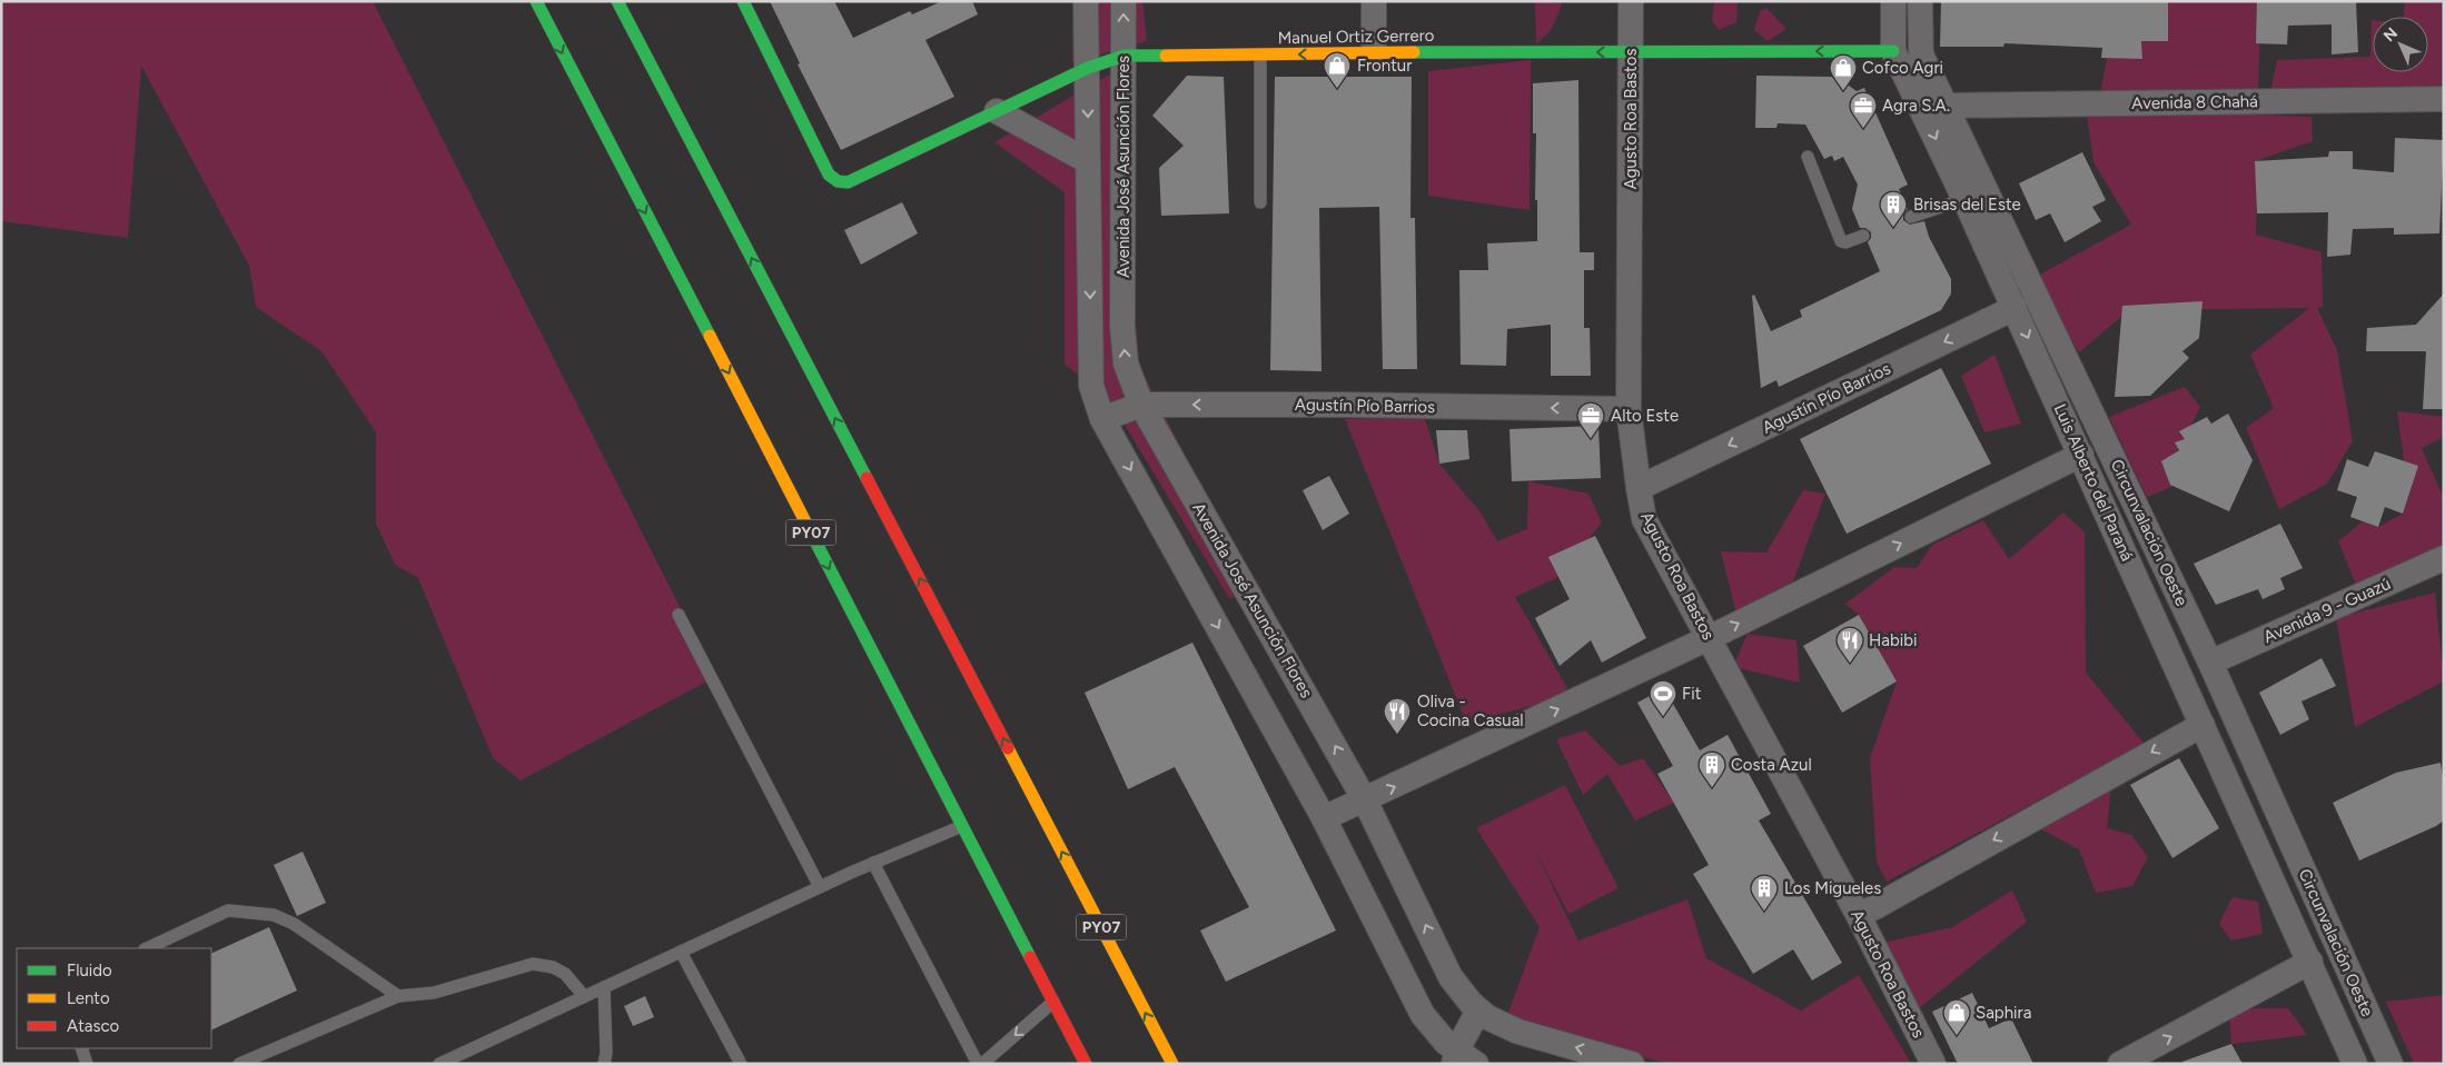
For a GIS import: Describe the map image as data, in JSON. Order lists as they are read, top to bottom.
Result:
{
  "streets": {
    "main road": ["Manuel Ortiz Gerrero", "PY07"],
    "street": [
      "Avenida 8 Chahá",
      "Agusto Roa Bastos",
      "Avenida José Asunción Flores",
      "Agustín Pío Barrios",
      "Luis Alberto del Paraná",
      "Circunvalación Oeste",
      "Avenida 9 - Guazú"
    ]
  },
  "crossings": [
    ["Manuel Ortiz Gerrero", "Agusto Roa Bastos"],
    ["Manuel Ortiz Gerrero", "Avenida José Asunción Flores"],
    ["Manuel Ortiz Gerrero", "Luis Alberto del Paraná"],
    ["Avenida 8 Chahá", "Circunvalación Oeste"],
    ["Agusto Roa Bastos", "Agustín Pío Barrios"],
    ["Avenida José Asunción Flores", "Agustín Pío Barrios"],
    ["Agustín Pío Barrios", "Luis Alberto del Paraná"],
    ["Circunvalación Oeste", "Avenida 9 - Guazú"]
  ],
  "one_way": ["Manuel Ortiz Gerrero"],
  "places": {
    "shop": ["Frontur", "Cofco Agri", "Saphira"],
    "office": ["Agra S.A.", "Alto Este"],
    "building": ["Brisas del Este", "Costa Azul", "Los Migueles"],
    "restaurant": ["Habibi", "Oliva - Cocina Casual"],
    "sports": ["Fit"]
  },
  "legend": ["Fluido", "Lento", "Atasco"],
  "north": "top left"
}
